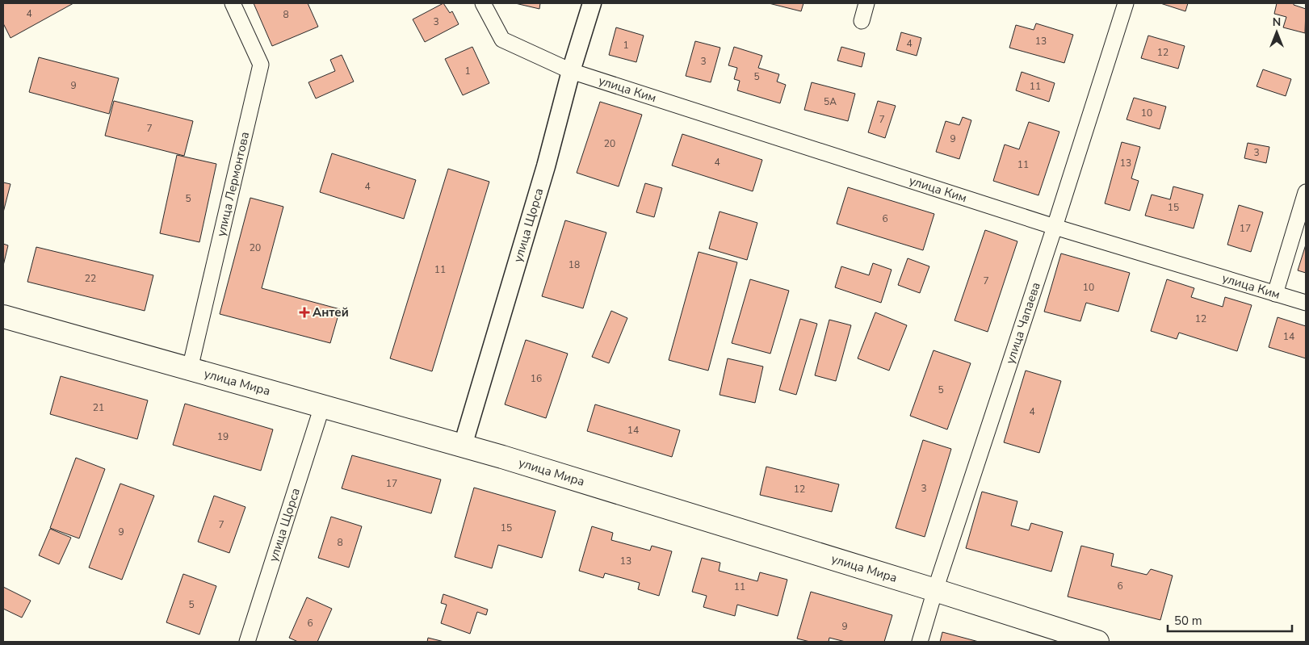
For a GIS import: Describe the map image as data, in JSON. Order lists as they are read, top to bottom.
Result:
{
  "streets": {
    "main road": ["улица Мира"],
    "street": [
      "улица Ким",
      "улица Лермонтова",
      "улица Щорса",
      "улица Чапаева"
    ]
  },
  "crossings": [
    ["улица Ким", "улица Щорса"],
    ["улица Ким", "улица Чапаева"],
    ["улица Лермонтова", "улица Мира"],
    ["улица Щорса", "улица Мира"],
    ["улица Чапаева", "улица Мира"]
  ],
  "places": {
    "health": ["Антей"]
  },
  "house_numbers": [
    "4",
    "8",
    "3",
    "13",
    "4",
    "1",
    "12",
    "3",
    "1",
    "5",
    "9",
    "11",
    "5А",
    "10",
    "7",
    "7",
    "9",
    "20",
    "3",
    "4",
    "13",
    "11",
    "4",
    "5",
    "15",
    "6",
    "17",
    "20",
    "18",
    "11",
    "22",
    "7",
    "10",
    "12",
    "14",
    "16",
    "5",
    "21",
    "4",
    "14",
    "19",
    "17",
    "3",
    "12",
    "7",
    "15",
    "9",
    "8",
    "13",
    "6",
    "11",
    "5",
    "6",
    "9"
  ],
  "scale_bar": "50 m",
  "north": "top"
}
